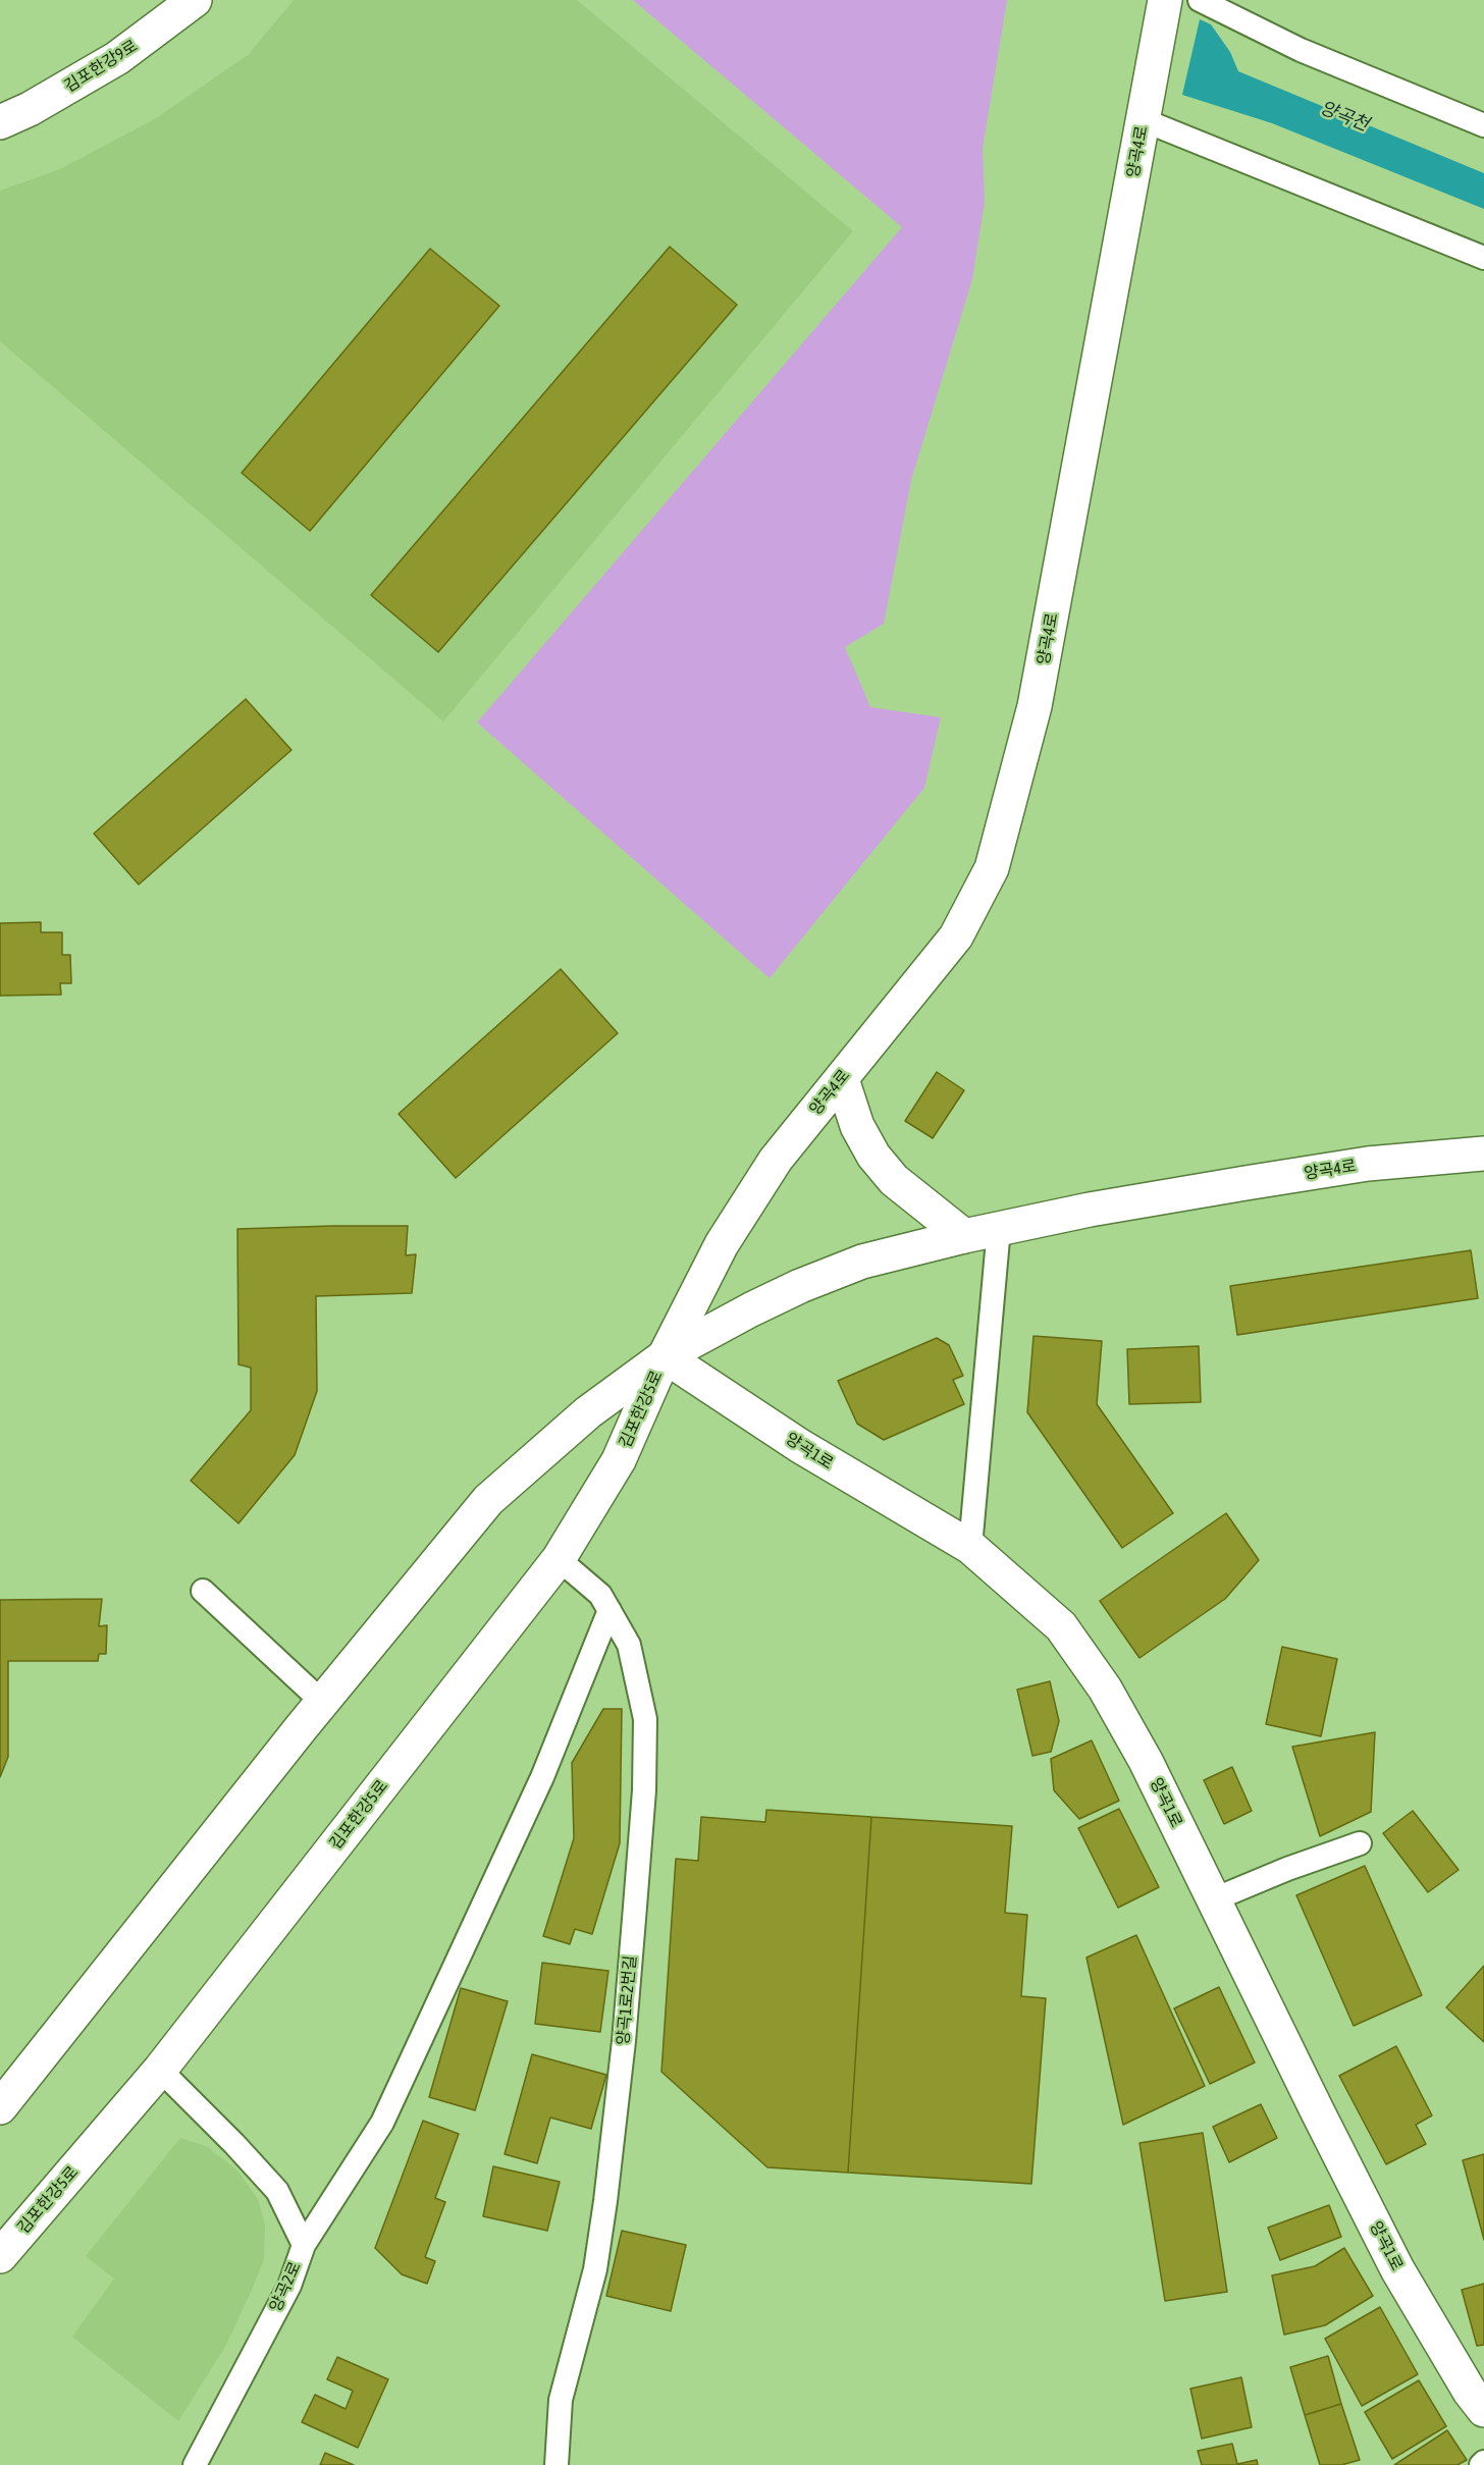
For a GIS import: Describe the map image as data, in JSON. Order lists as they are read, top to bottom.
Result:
{
  "streets": {
    "street": [
      "김포한강9로",
      "양곡4로",
      "김포한강5로",
      "양곡1로"
    ],
    "lane": ["양곡1로2번길", "양곡2로"]
  },
  "crossings": [
    ["양곡4로", "김포한강5로"],
    ["양곡4로", "양곡1로"],
    ["김포한강5로", "양곡1로"],
    ["김포한강5로", "양곡1로2번길"],
    ["김포한강5로", "양곡2로"]
  ],
  "water": ["양곡천"]
}
